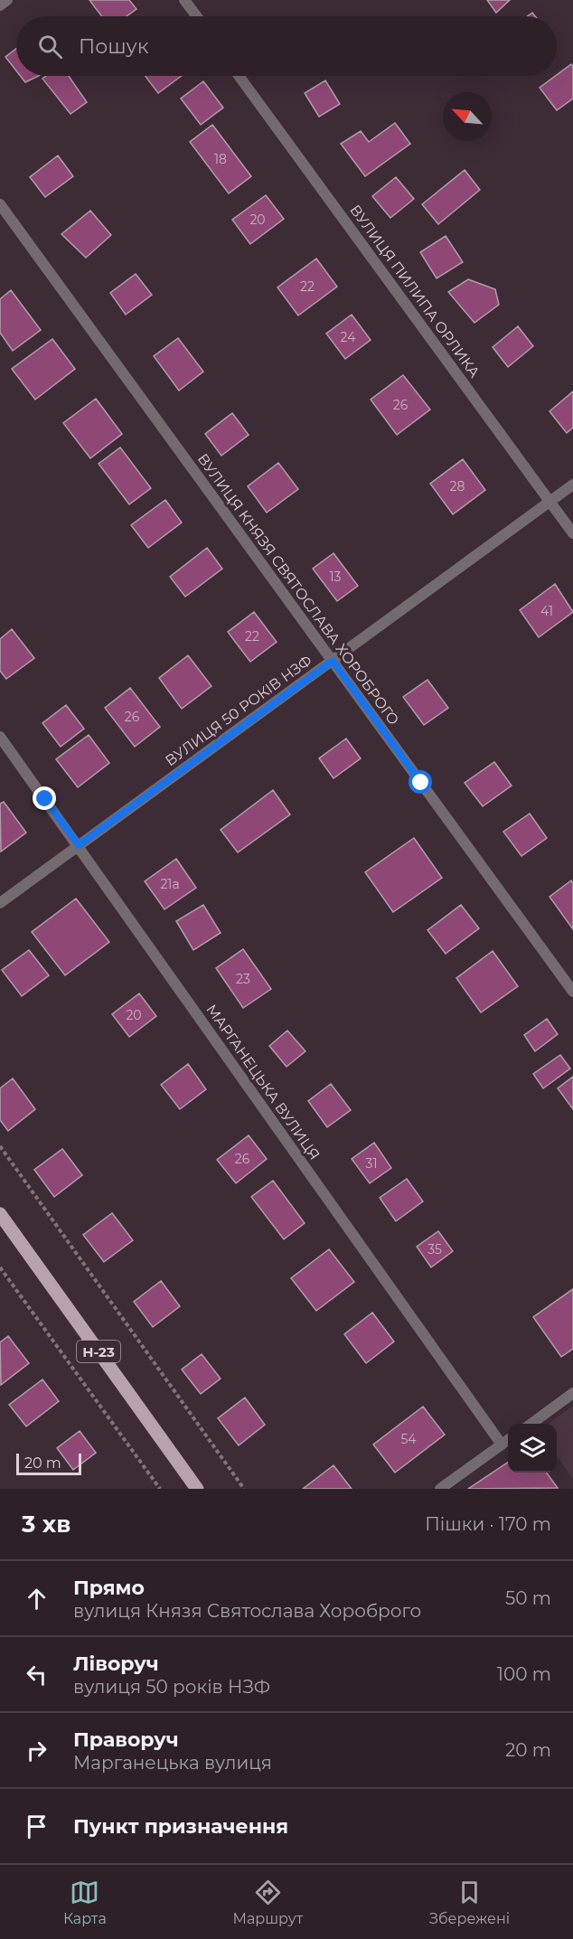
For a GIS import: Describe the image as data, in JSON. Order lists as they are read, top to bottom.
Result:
{
  "streets": {
    "main road": ["Н-23"],
    "street": [
      "ВУЛИЦЯ ПИЛИПА ОРЛИКА",
      "ВУЛИЦЯ КНЯЗЯ СВЯТОСЛАВА ХОРОБРОГО",
      "ВУЛИЦЯ 50 РОКІВ НЗФ",
      "МАРГАНЕЦЬКА ВУЛИЦЯ"
    ]
  },
  "crossings": [
    ["ВУЛИЦЯ ПИЛИПА ОРЛИКА", "ВУЛИЦЯ 50 РОКІВ НЗФ"],
    ["ВУЛИЦЯ КНЯЗЯ СВЯТОСЛАВА ХОРОБРОГО", "ВУЛИЦЯ 50 РОКІВ НЗФ"],
    ["ВУЛИЦЯ 50 РОКІВ НЗФ", "МАРГАНЕЦЬКА ВУЛИЦЯ"]
  ],
  "house_numbers": [
    "18",
    "20",
    "22",
    "24",
    "26",
    "28",
    "13",
    "41",
    "22",
    "26",
    "21а",
    "23",
    "20",
    "26",
    "31",
    "35",
    "54"
  ],
  "scale_bar": "20 m",
  "north": "top left",
  "page": {
    "search": "Пошук",
    "scale": "20 m",
    "heading": ["3 хв", "Пішки · 170 m"],
    "list": [
      ["Прямо", "вулиця Князя Святослава Хороброго", "50 m"],
      ["Ліворуч", "вулиця 50 років НЗФ", "100 m"],
      ["Праворуч", "Марганецька вулиця", "20 m"],
      "Пункт призначення"
    ],
    "nav": ["Карта", "Маршрут", "Збережені"]
  }
}
